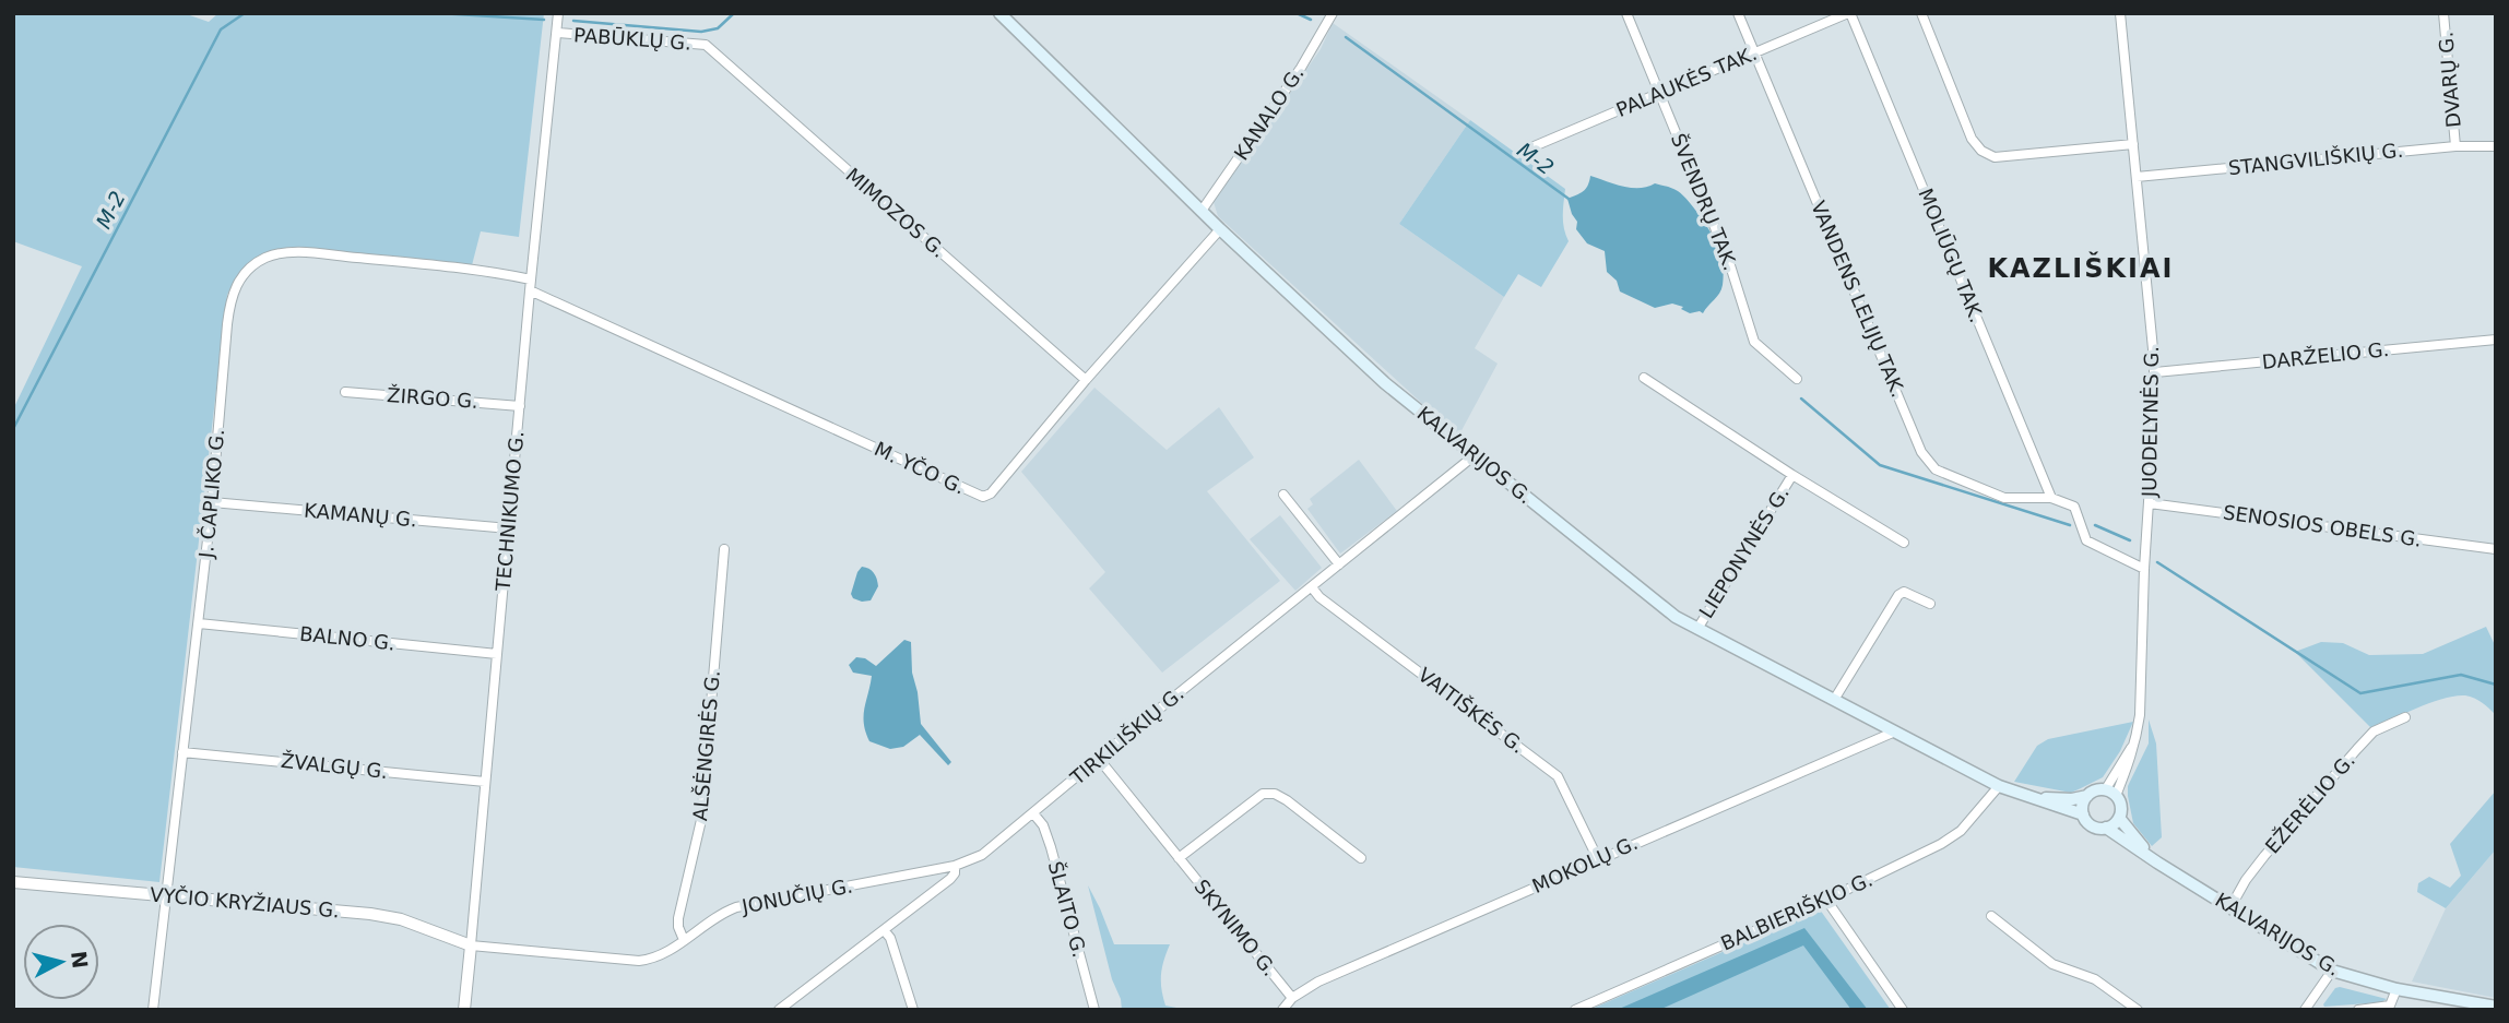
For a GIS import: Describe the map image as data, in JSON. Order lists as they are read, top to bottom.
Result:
{
  "streets": {
    "main road": ["KALVARIJOS G."],
    "street": [
      "PABŪKLŲ G.",
      "DVARŲ G.",
      "PALAUKĖS TAK.",
      "KANALO G.",
      "STANGVILIŠKIŲ G.",
      "ŠVENDRŲ TAK.",
      "MIMOZOS G.",
      "MOLIŪGŲ TAK.",
      "VANDENS LELIJŲ TAK.",
      "DARŽELIO G.",
      "ŽIRGO G.",
      "JUODELYNĖS G.",
      "M. YČO G.",
      "J. ČAPLIKO G.",
      "TECHNIKUMO G.",
      "KAMANŲ G.",
      "SENOSIOS OBELS G.",
      "LIEPONYNĖS G.",
      "BALNO G.",
      "VAITIŠKĖS G.",
      "TIRKILIŠKIŲ G.",
      "ALŠĖNGIRĖS G.",
      "ŽVALGŲ G.",
      "EŽERĖLIO G.",
      "MOKOLŲ G.",
      "JONUČIŲ G.",
      "VYČIO KRYŽIAUS G.",
      "ŠLAITO G.",
      "BALBIERIŠKIO G.",
      "SKYNIMO G."
    ]
  },
  "crossings": [
    ["PABŪKLŲ G.", "MIMOZOS G."],
    ["PABŪKLŲ G.", "TECHNIKUMO G."],
    ["DVARŲ G.", "STANGVILIŠKIŲ G."],
    ["PALAUKĖS TAK.", "ŠVENDRŲ TAK."],
    ["PALAUKĖS TAK.", "MOLIŪGŲ TAK."],
    ["PALAUKĖS TAK.", "VANDENS LELIJŲ TAK."],
    ["KANALO G.", "KALVARIJOS G."],
    ["STANGVILIŠKIŲ G.", "JUODELYNĖS G."],
    ["MIMOZOS G.", "M. YČO G."],
    ["MOLIŪGŲ TAK.", "VANDENS LELIJŲ TAK."],
    ["DARŽELIO G.", "JUODELYNĖS G."],
    ["ŽIRGO G.", "TECHNIKUMO G."],
    ["JUODELYNĖS G.", "KALVARIJOS G."],
    ["JUODELYNĖS G.", "SENOSIOS OBELS G."],
    ["KALVARIJOS G.", "M. YČO G."],
    ["KALVARIJOS G.", "LIEPONYNĖS G."],
    ["KALVARIJOS G.", "TIRKILIŠKIŲ G."],
    ["KALVARIJOS G.", "EŽERĖLIO G."],
    ["KALVARIJOS G.", "MOKOLŲ G."],
    ["KALVARIJOS G.", "BALBIERIŠKIO G."],
    ["M. YČO G.", "TECHNIKUMO G."],
    ["J. ČAPLIKO G.", "TECHNIKUMO G."],
    ["J. ČAPLIKO G.", "KAMANŲ G."],
    ["J. ČAPLIKO G.", "BALNO G."],
    ["J. ČAPLIKO G.", "ŽVALGŲ G."],
    ["J. ČAPLIKO G.", "VYČIO KRYŽIAUS G."],
    ["TECHNIKUMO G.", "KAMANŲ G."],
    ["TECHNIKUMO G.", "BALNO G."],
    ["TECHNIKUMO G.", "ŽVALGŲ G."],
    ["TECHNIKUMO G.", "JONUČIŲ G."],
    ["TECHNIKUMO G.", "VYČIO KRYŽIAUS G."],
    ["VAITIŠKĖS G.", "TIRKILIŠKIŲ G."],
    ["VAITIŠKĖS G.", "MOKOLŲ G."],
    ["TIRKILIŠKIŲ G.", "JONUČIŲ G."],
    ["TIRKILIŠKIŲ G.", "ŠLAITO G."],
    ["TIRKILIŠKIŲ G.", "SKYNIMO G."],
    ["ALŠĖNGIRĖS G.", "JONUČIŲ G."],
    ["MOKOLŲ G.", "SKYNIMO G."],
    ["JONUČIŲ G.", "VYČIO KRYŽIAUS G."]
  ],
  "districts": ["KAZLIŠKIAI"],
  "water": ["M-2"],
  "north": "right"
}
